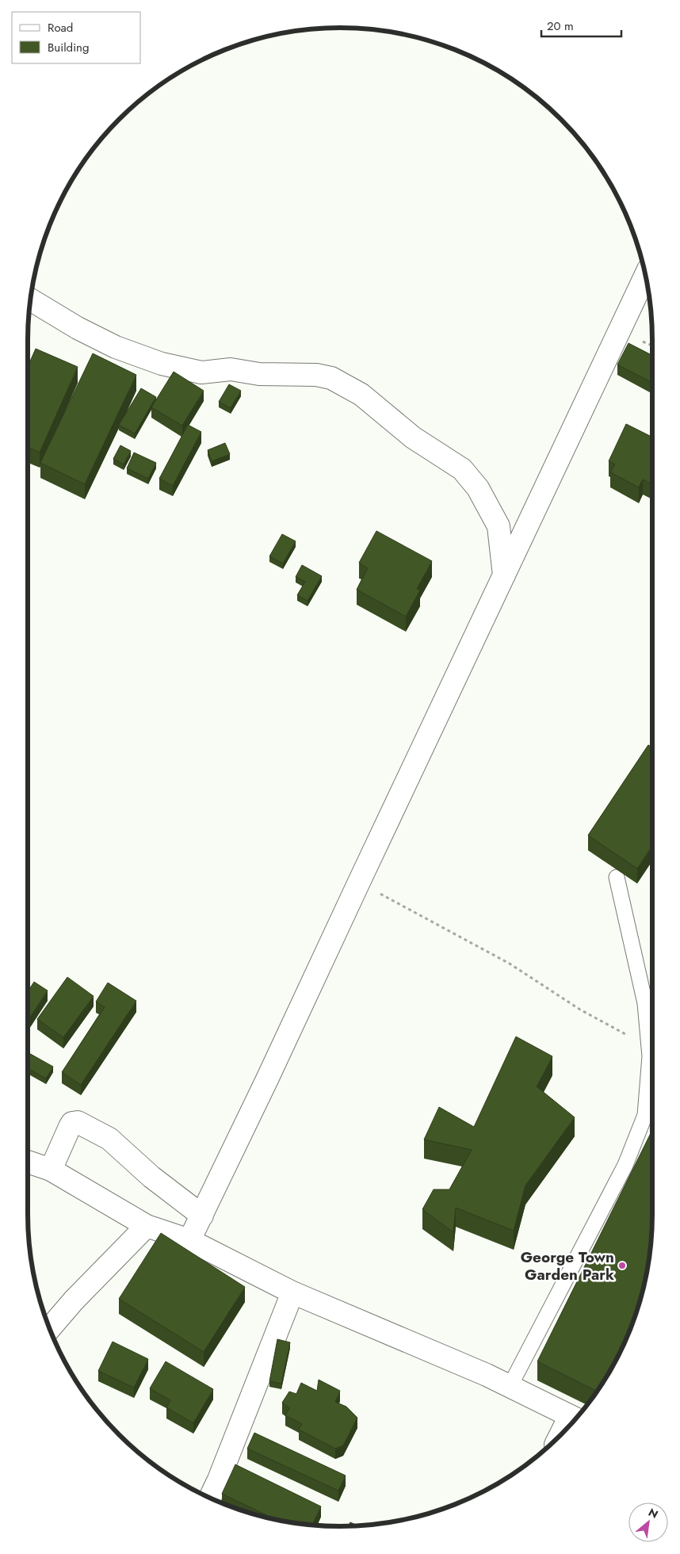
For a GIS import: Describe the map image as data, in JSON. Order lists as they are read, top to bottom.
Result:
{
  "places": ["George Town Garden Park"],
  "legend": ["Road", "Building"],
  "scale_bar": "20 m",
  "north": "top right"
}
